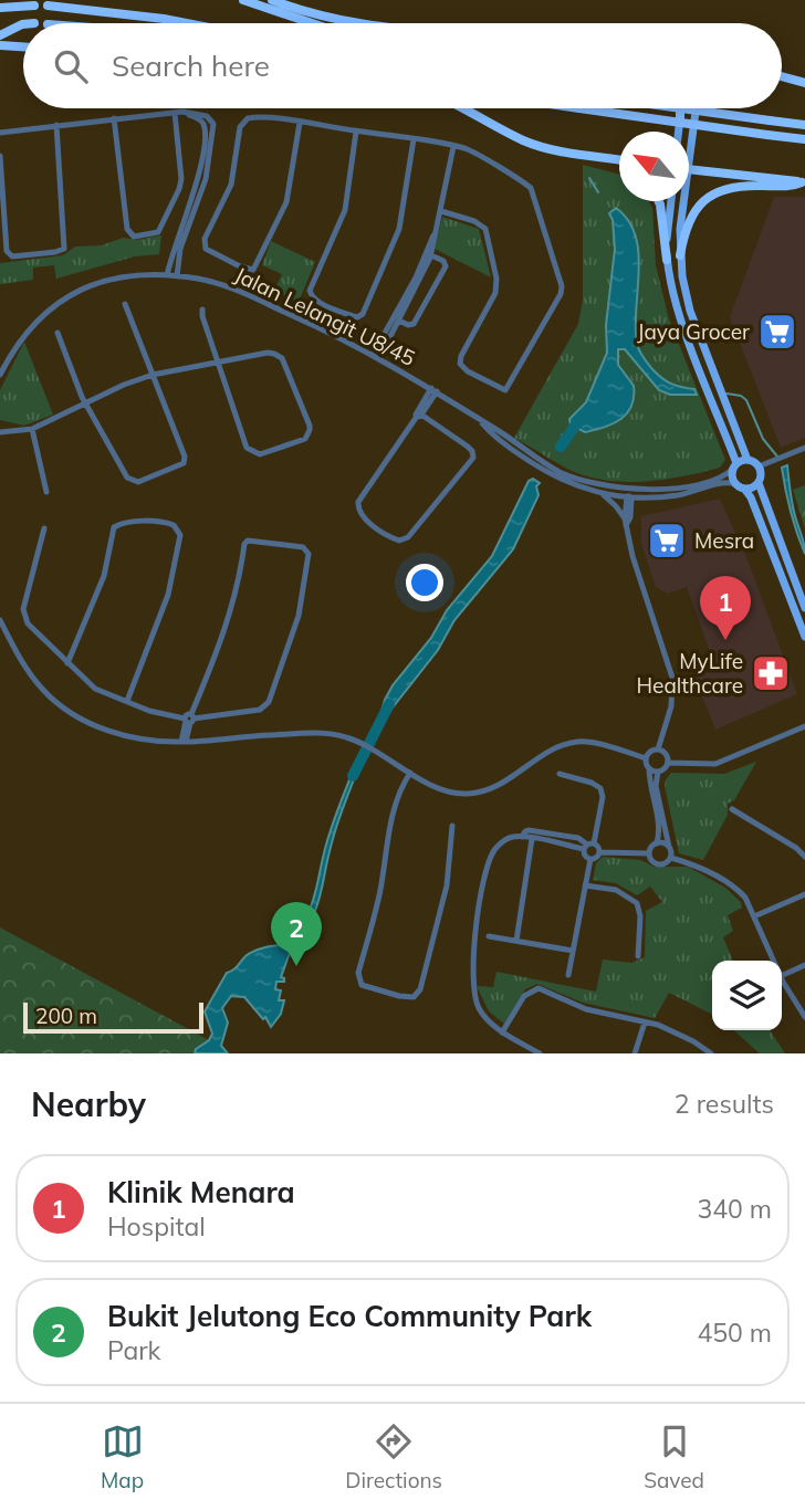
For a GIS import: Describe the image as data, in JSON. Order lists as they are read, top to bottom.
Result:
{
  "streets": {
    "street": ["Jalan Lelangit U8/45"]
  },
  "places": {
    "supermarket": ["Jaya Grocer", "Mesra"],
    "pharmacy": ["MyLife Healthcare"]
  },
  "scale_bar": "200 m",
  "north": "top left",
  "page": {
    "search": "Search here",
    "pins": ["1", "2"],
    "scale": "200 m",
    "heading": ["Nearby", "2 results"],
    "list": [
      {
        "mark": "1",
        "name": "Klinik Menara",
        "note": "Hospital",
        "value": "340 m"
      },
      {
        "mark": "2",
        "name": "Bukit Jelutong Eco Community Park",
        "note": "Park",
        "value": "450 m"
      }
    ],
    "nav": ["Map", "Directions", "Saved"]
  }
}
